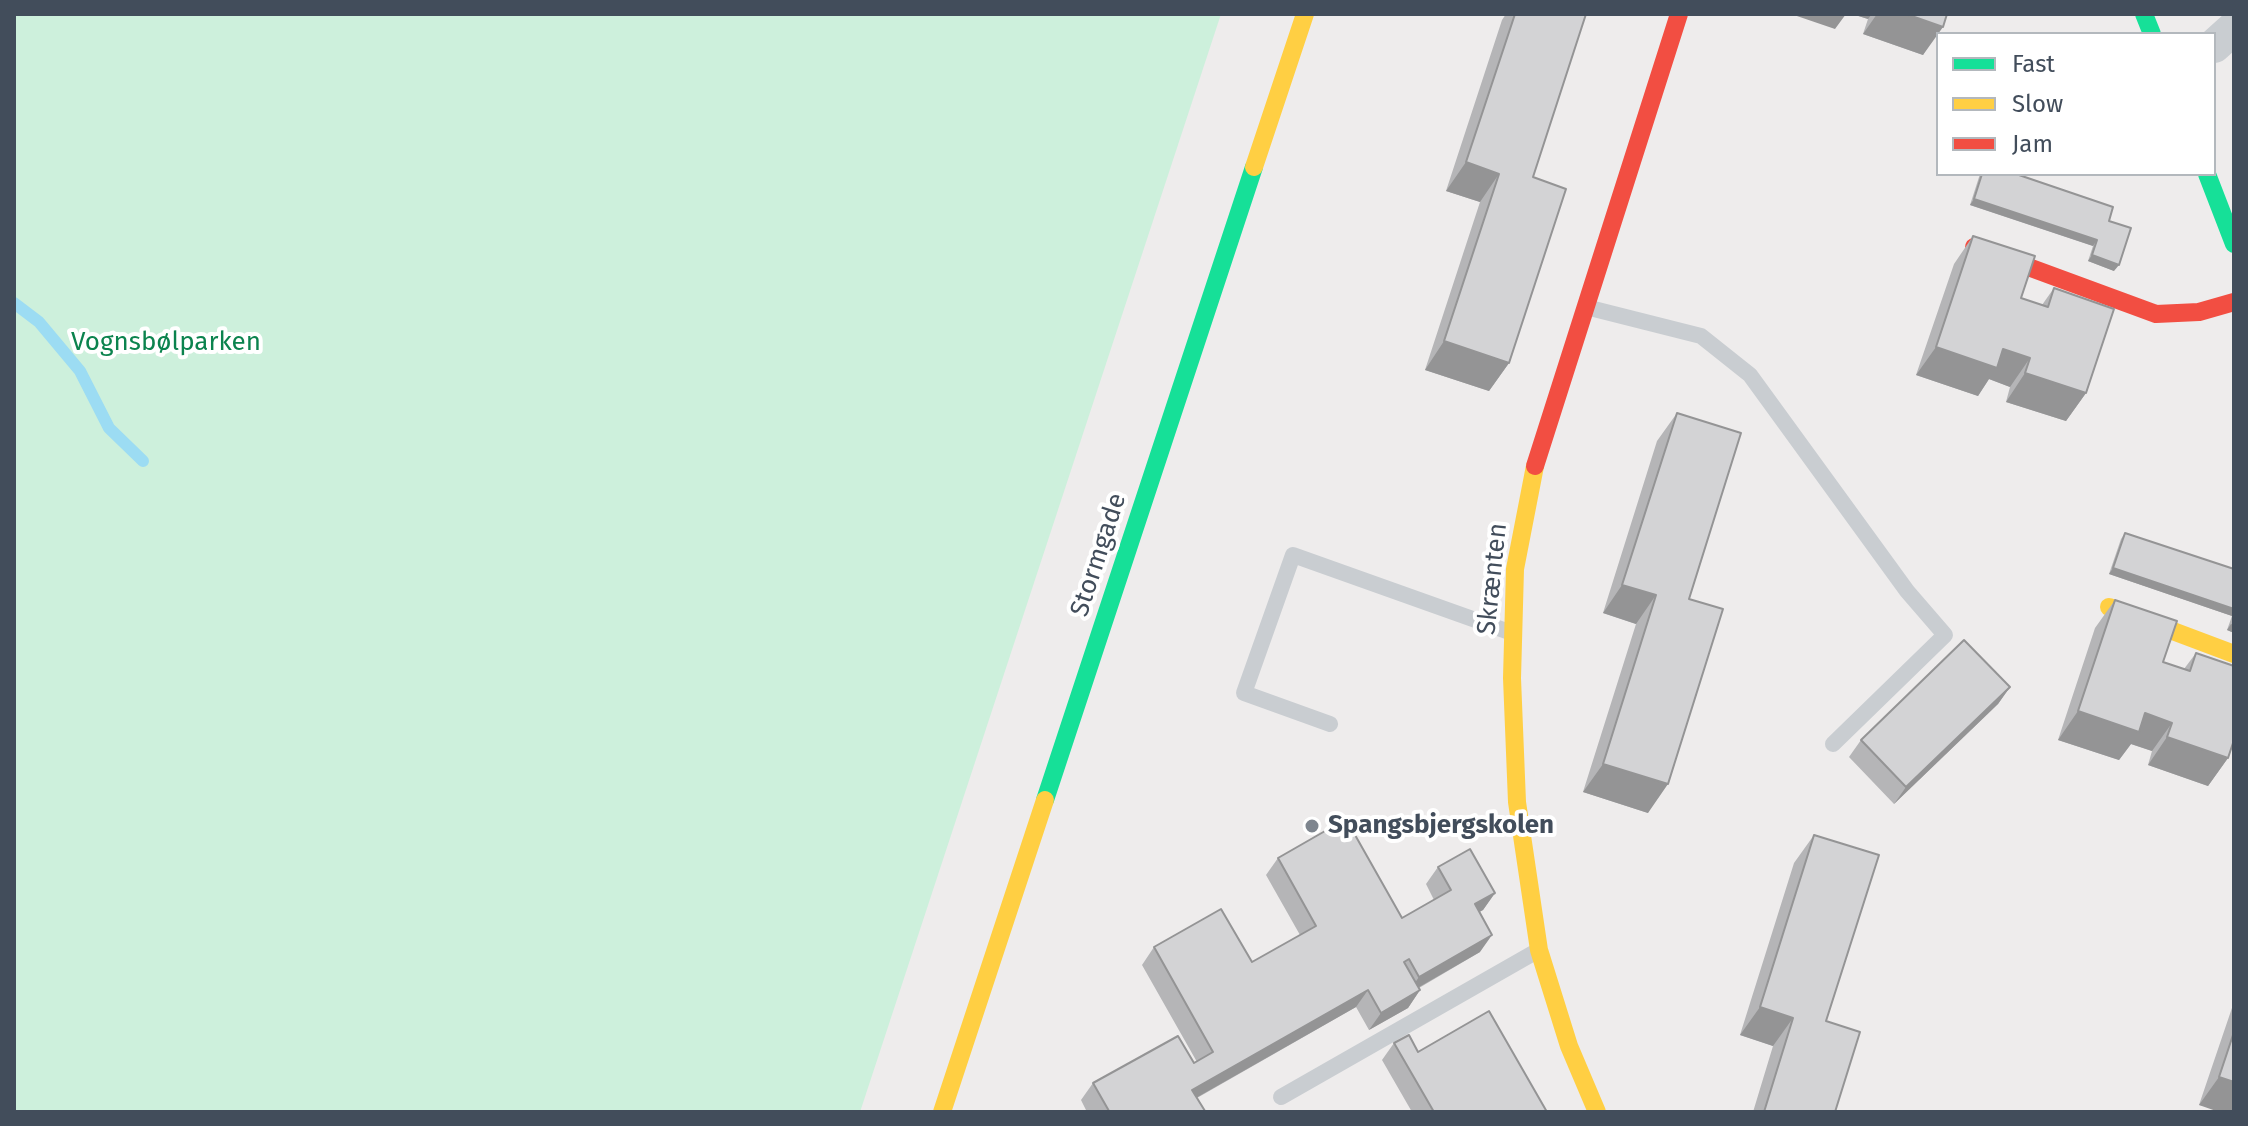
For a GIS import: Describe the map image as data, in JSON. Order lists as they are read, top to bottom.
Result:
{
  "streets": {
    "street": ["Stormgade", "Skrænten"]
  },
  "parks": ["Vognsbølparken"],
  "places": ["Spangsbjergskolen"],
  "legend": ["Fast", "Slow", "Jam"]
}
